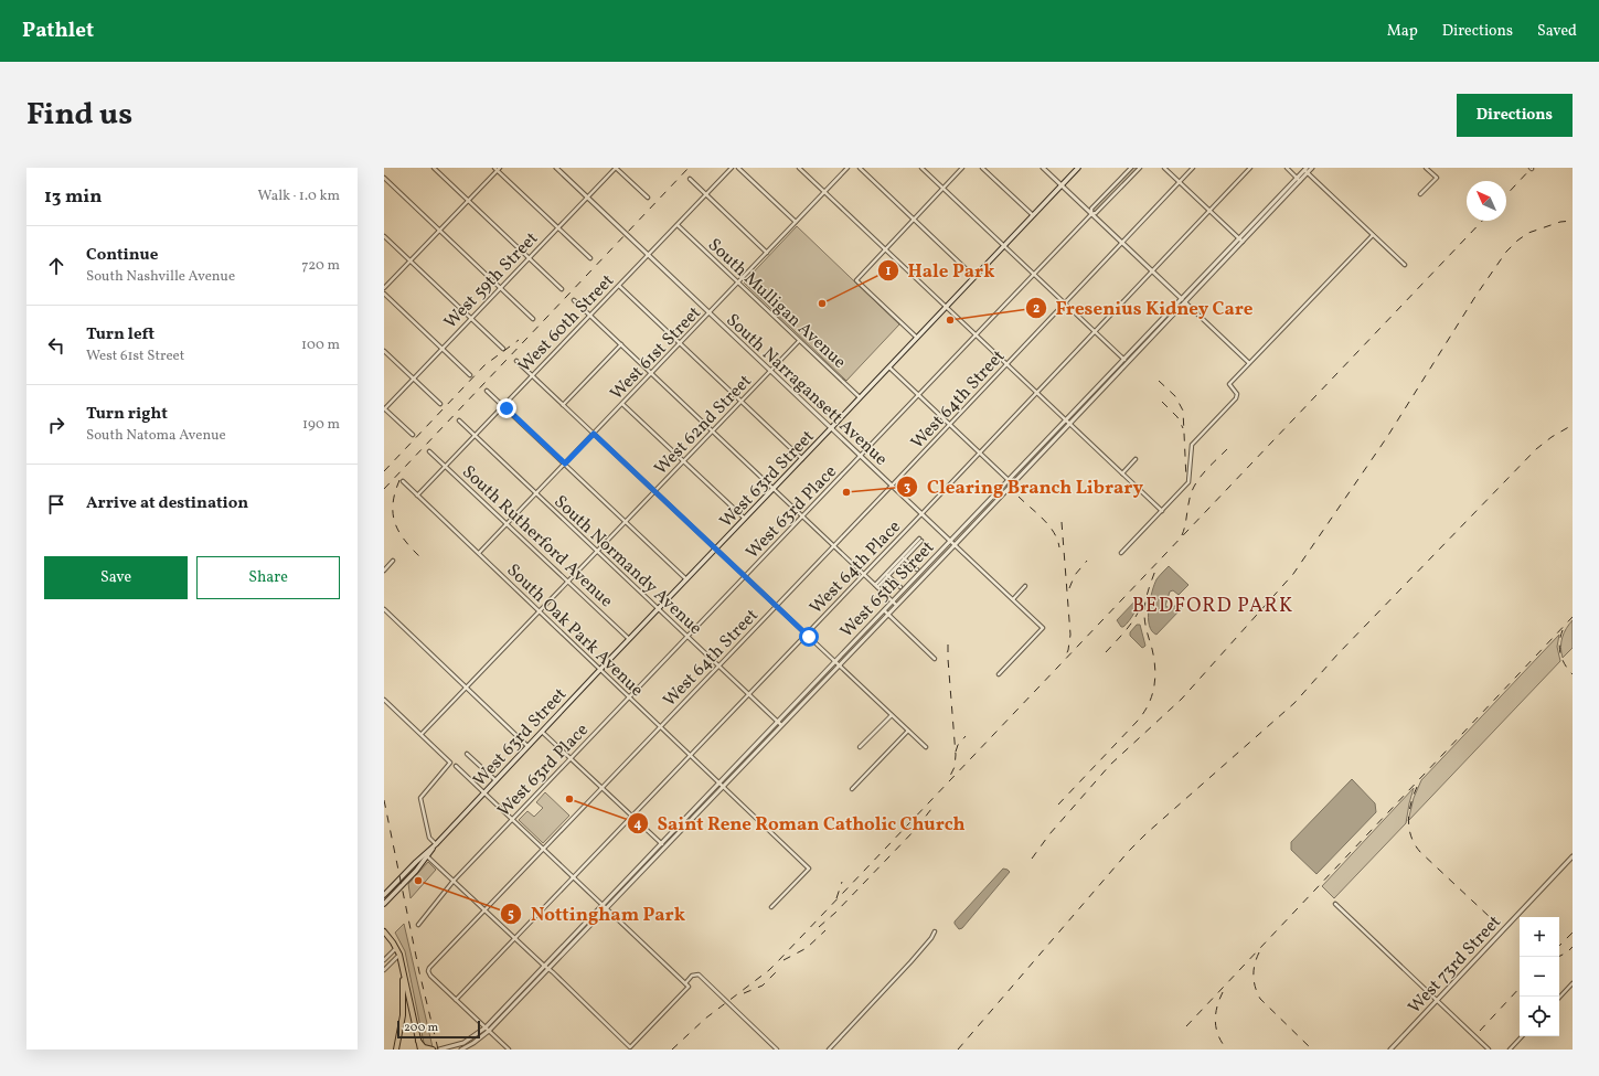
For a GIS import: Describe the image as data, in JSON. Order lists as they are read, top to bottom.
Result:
{
  "streets": {
    "main road": ["West 63rd Street"],
    "street": [
      "West 59th Street",
      "South Mulligan Avenue",
      "West 60th Street",
      "West 61st Street",
      "South Narragansett Avenue",
      "West 64th Street",
      "West 62nd Street",
      "West 63rd Place",
      "South Rutherford Avenue",
      "South Normandy Avenue",
      "West 64th Place",
      "West 65th Street",
      "South Oak Park Avenue",
      "West 73rd Street"
    ]
  },
  "crossings": [
    ["West 59th Street", "South Narragansett Avenue"],
    ["South Mulligan Avenue", "West 60th Street"],
    ["South Mulligan Avenue", "West 61st Street"],
    ["South Mulligan Avenue", "West 62nd Street"],
    ["South Mulligan Avenue", "West 63rd Street"],
    ["West 60th Street", "South Narragansett Avenue"],
    ["West 60th Street", "South Rutherford Avenue"],
    ["West 60th Street", "South Normandy Avenue"],
    ["West 60th Street", "South Oak Park Avenue"],
    ["West 61st Street", "South Narragansett Avenue"],
    ["West 61st Street", "South Rutherford Avenue"],
    ["West 61st Street", "South Normandy Avenue"],
    ["West 61st Street", "South Oak Park Avenue"],
    ["South Narragansett Avenue", "West 64th Street"],
    ["South Narragansett Avenue", "West 62nd Street"],
    ["South Narragansett Avenue", "West 63rd Street"],
    ["South Narragansett Avenue", "West 63rd Place"],
    ["South Narragansett Avenue", "West 64th Place"],
    ["South Narragansett Avenue", "West 65th Street"],
    ["West 64th Street", "South Normandy Avenue"],
    ["West 64th Street", "West 64th Place"],
    ["West 64th Street", "South Oak Park Avenue"],
    ["West 62nd Street", "South Rutherford Avenue"],
    ["West 62nd Street", "South Normandy Avenue"],
    ["West 62nd Street", "South Oak Park Avenue"],
    ["West 63rd Street", "South Rutherford Avenue"],
    ["West 63rd Street", "South Normandy Avenue"],
    ["West 63rd Street", "South Oak Park Avenue"],
    ["West 63rd Place", "South Normandy Avenue"],
    ["West 63rd Place", "South Oak Park Avenue"],
    ["South Normandy Avenue", "West 64th Place"],
    ["South Normandy Avenue", "West 65th Street"],
    ["West 64th Place", "South Oak Park Avenue"],
    ["West 65th Street", "South Oak Park Avenue"]
  ],
  "districts": ["BEDFORD PARK"],
  "places": [
    "Hale Park",
    "Fresenius Kidney Care",
    "Clearing Branch Library",
    "Saint Rene Roman Catholic Church",
    "Nottingham Park"
  ],
  "scale_bar": "200 m",
  "north": "top left",
  "page": {
    "header": "Pathlet",
    "nav": ["Map", "Directions", "Saved"],
    "title": "Find us",
    "buttons": [
      "Directions",
      ["Save", "Share"]
    ],
    "heading": ["13 min", "Walk · 1.0 km"],
    "list": [
      ["Continue", "South Nashville Avenue", "720 m"],
      ["Turn left", "West 61st Street", "100 m"],
      ["Turn right", "South Natoma Avenue", "190 m"],
      "Arrive at destination"
    ],
    "map_buttons": ["+", "−"],
    "scale": "200 m"
  }
}
